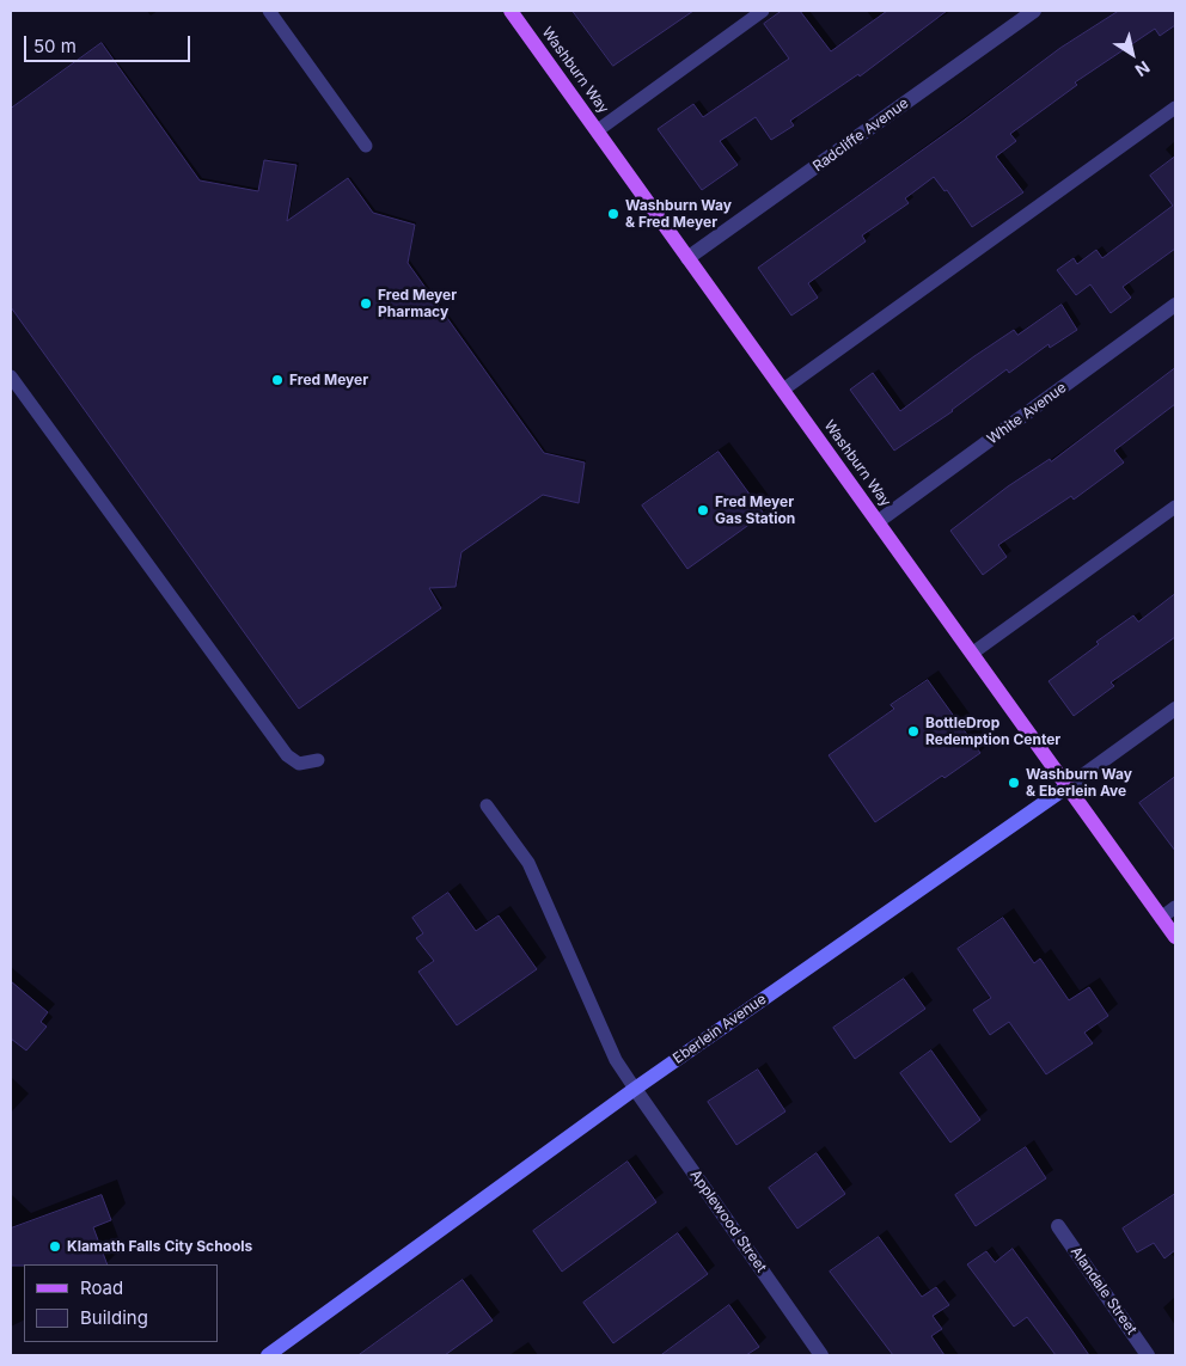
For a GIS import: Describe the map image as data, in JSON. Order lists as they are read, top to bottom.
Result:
{
  "streets": {
    "main road": ["Washburn Way"],
    "street": [
      "Radcliffe Avenue",
      "White Avenue",
      "Eberlein Avenue",
      "Applewood Street",
      "Alandale Street"
    ]
  },
  "crossings": [
    ["Washburn Way", "Radcliffe Avenue"],
    ["Washburn Way", "White Avenue"],
    ["Washburn Way", "Eberlein Avenue"],
    ["Eberlein Avenue", "Applewood Street"]
  ],
  "places": [
    "Washburn Way & Fred Meyer",
    "Fred Meyer Pharmacy",
    "Fred Meyer",
    "Fred Meyer Gas Station",
    "BottleDrop Redemption Center",
    "Washburn Way & Eberlein Ave",
    "Klamath Falls City Schools"
  ],
  "legend": ["Road", "Building"],
  "scale_bar": "50 m",
  "north": "bottom right"
}
